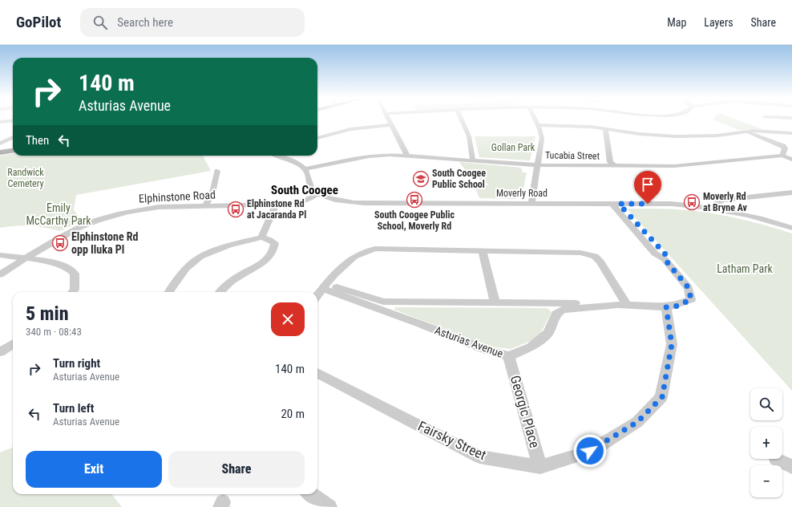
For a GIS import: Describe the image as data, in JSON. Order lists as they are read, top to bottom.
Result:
{
  "streets": {
    "street": [
      "Tucabia Street",
      "Moverly Road",
      "Elphinstone Road",
      "Asturias Avenue",
      "Georgic Place",
      "Fairsky Street"
    ]
  },
  "crossings": [
    ["Tucabia Street", "Moverly Road"],
    ["Moverly Road", "Elphinstone Road"],
    ["Moverly Road", "Asturias Avenue"],
    ["Asturias Avenue", "Georgic Place"],
    ["Asturias Avenue", "Fairsky Street"],
    ["Georgic Place", "Fairsky Street"]
  ],
  "districts": ["South Coogee"],
  "parks": [
    "Gollan Park",
    "Randwick Cemetery",
    "Emily McCarthy Park",
    "Latham Park"
  ],
  "places": {
    "school or university": ["South Coogee Public School"],
    "bus stop": [
      "South Coogee Public School, Moverly Rd",
      "Moverly Rd at Bryne Av",
      "Elphinstone Rd at Jacaranda Pl",
      "Elphinstone Rd opp Iluka Pl"
    ]
  },
  "page": {
    "header": "GoPilot",
    "search": "Search here",
    "nav": ["Map", "Layers", "Share"],
    "turn": ["140 m", "Asturias Avenue"],
    "then": "Then",
    "heading": ["5 min", "340 m · 08:43"],
    "list": [
      {
        "name": "Turn right",
        "note": "Asturias Avenue",
        "value": "140 m"
      },
      {
        "name": "Turn left",
        "note": "Asturias Avenue",
        "value": "20 m"
      }
    ],
    "map_buttons": ["+", "−"],
    "buttons": ["Exit", "Share"]
  }
}
